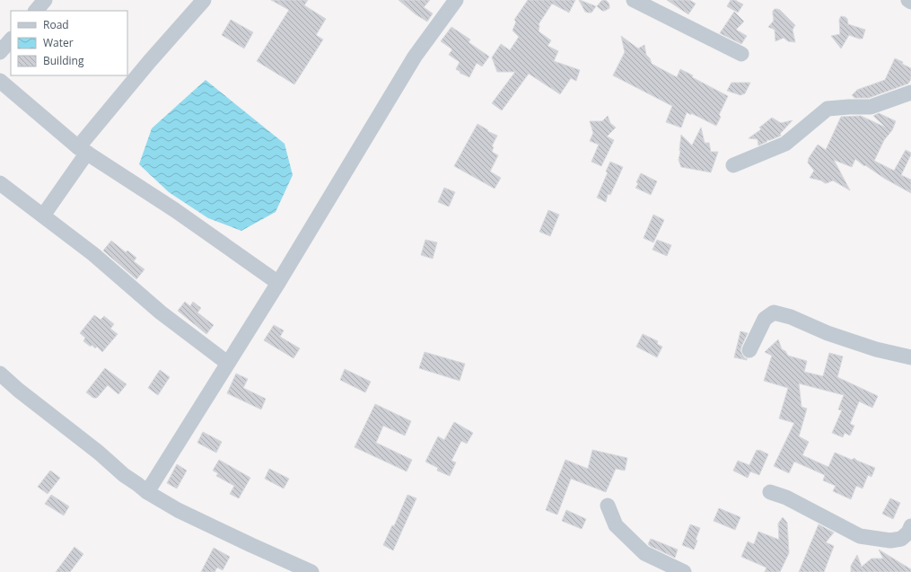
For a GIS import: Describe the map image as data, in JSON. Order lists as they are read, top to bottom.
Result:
{
  "legend": ["Road", "Water", "Building"]
}
